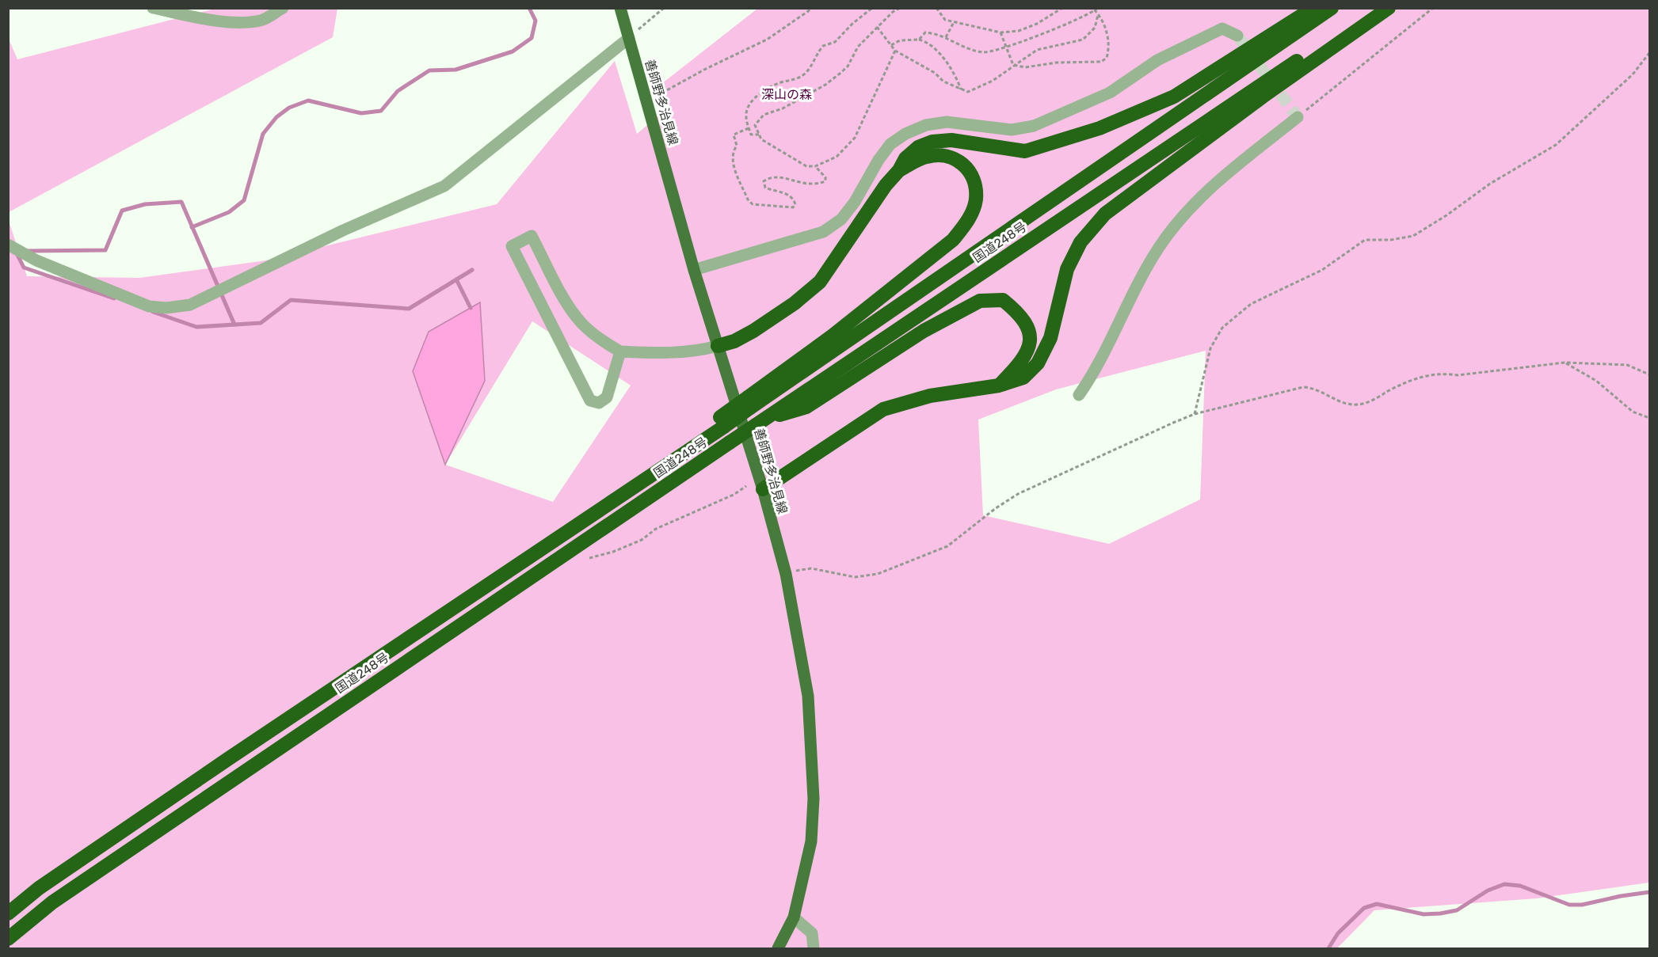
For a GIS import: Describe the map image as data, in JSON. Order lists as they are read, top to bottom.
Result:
{
  "streets": {
    "highway": ["国道248号"],
    "main road": ["善師野多治見線"]
  },
  "parks": ["深山の森"]
}
